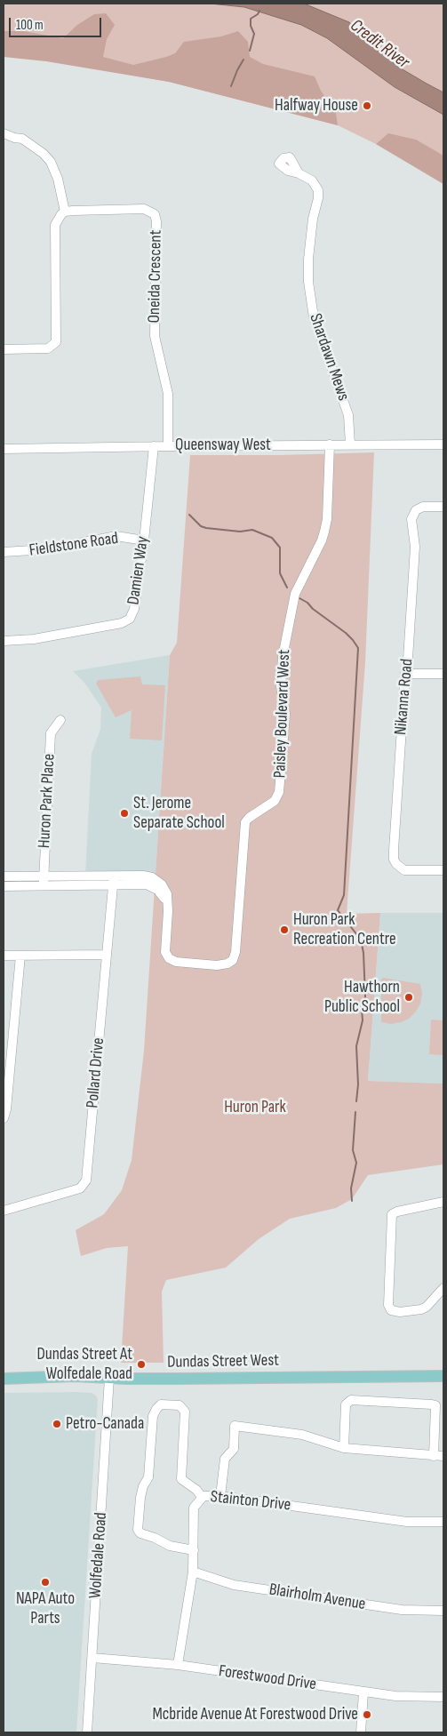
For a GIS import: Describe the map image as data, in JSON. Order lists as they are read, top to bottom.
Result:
{
  "streets": {
    "main road": ["Dundas Street West"],
    "street": [
      "Oneida Crescent",
      "Shardawn Mews",
      "Queensway West",
      "Fieldstone Road",
      "Damien Way",
      "Nikanna Road",
      "Paisley Boulevard West",
      "Huron Park Place",
      "Pollard Drive",
      "Stainton Drive",
      "Wolfedale Road",
      "Blairholm Avenue",
      "Forestwood Drive"
    ]
  },
  "crossings": [
    ["Oneida Crescent", "Queensway West"],
    ["Shardawn Mews", "Queensway West"],
    ["Queensway West", "Damien Way"],
    ["Queensway West", "Paisley Boulevard West"],
    ["Fieldstone Road", "Damien Way"],
    ["Paisley Boulevard West", "Huron Park Place"],
    ["Paisley Boulevard West", "Pollard Drive"],
    ["Dundas Street West", "Wolfedale Road"],
    ["Stainton Drive", "Blairholm Avenue"],
    ["Stainton Drive", "Forestwood Drive"],
    ["Wolfedale Road", "Forestwood Drive"]
  ],
  "water": ["Credit River"],
  "parks": ["Huron Park"],
  "places": [
    "Halfway House",
    "St. Jerome Separate School",
    "Huron Park Recreation Centre",
    "Hawthorn Public School",
    "Dundas Street At Wolfedale Road",
    "Petro-Canada",
    "NAPA Auto Parts",
    "Mcbride Avenue At Forestwood Drive"
  ],
  "scale_bar": "100 m"
}
